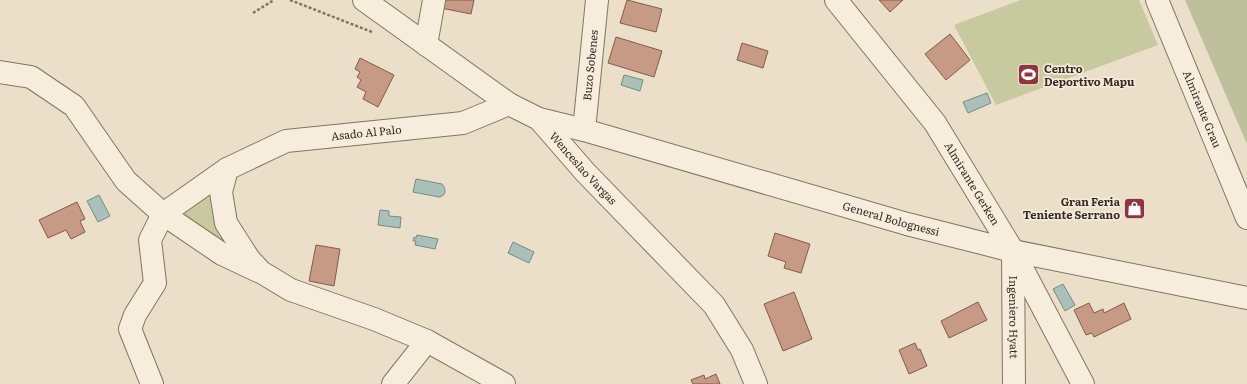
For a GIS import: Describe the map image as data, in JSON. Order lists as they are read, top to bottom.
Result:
{
  "streets": {
    "street": [
      "Buzo Sobenes",
      "Almirante Grau",
      "Asado Al Palo",
      "Wenceslao Vargas",
      "Almirante Gerken",
      "General Bolognessi",
      "Ingeniero Hyatt"
    ]
  },
  "crossings": [
    ["Buzo Sobenes", "General Bolognessi"],
    ["Asado Al Palo", "Wenceslao Vargas"],
    ["Wenceslao Vargas", "General Bolognessi"],
    ["Almirante Gerken", "General Bolognessi"],
    ["Almirante Gerken", "Ingeniero Hyatt"],
    ["General Bolognessi", "Ingeniero Hyatt"]
  ],
  "places": {
    "sports": ["Centro Deportivo Mapu"],
    "shop": ["Gran Feria Teniente Serrano"]
  }
}
